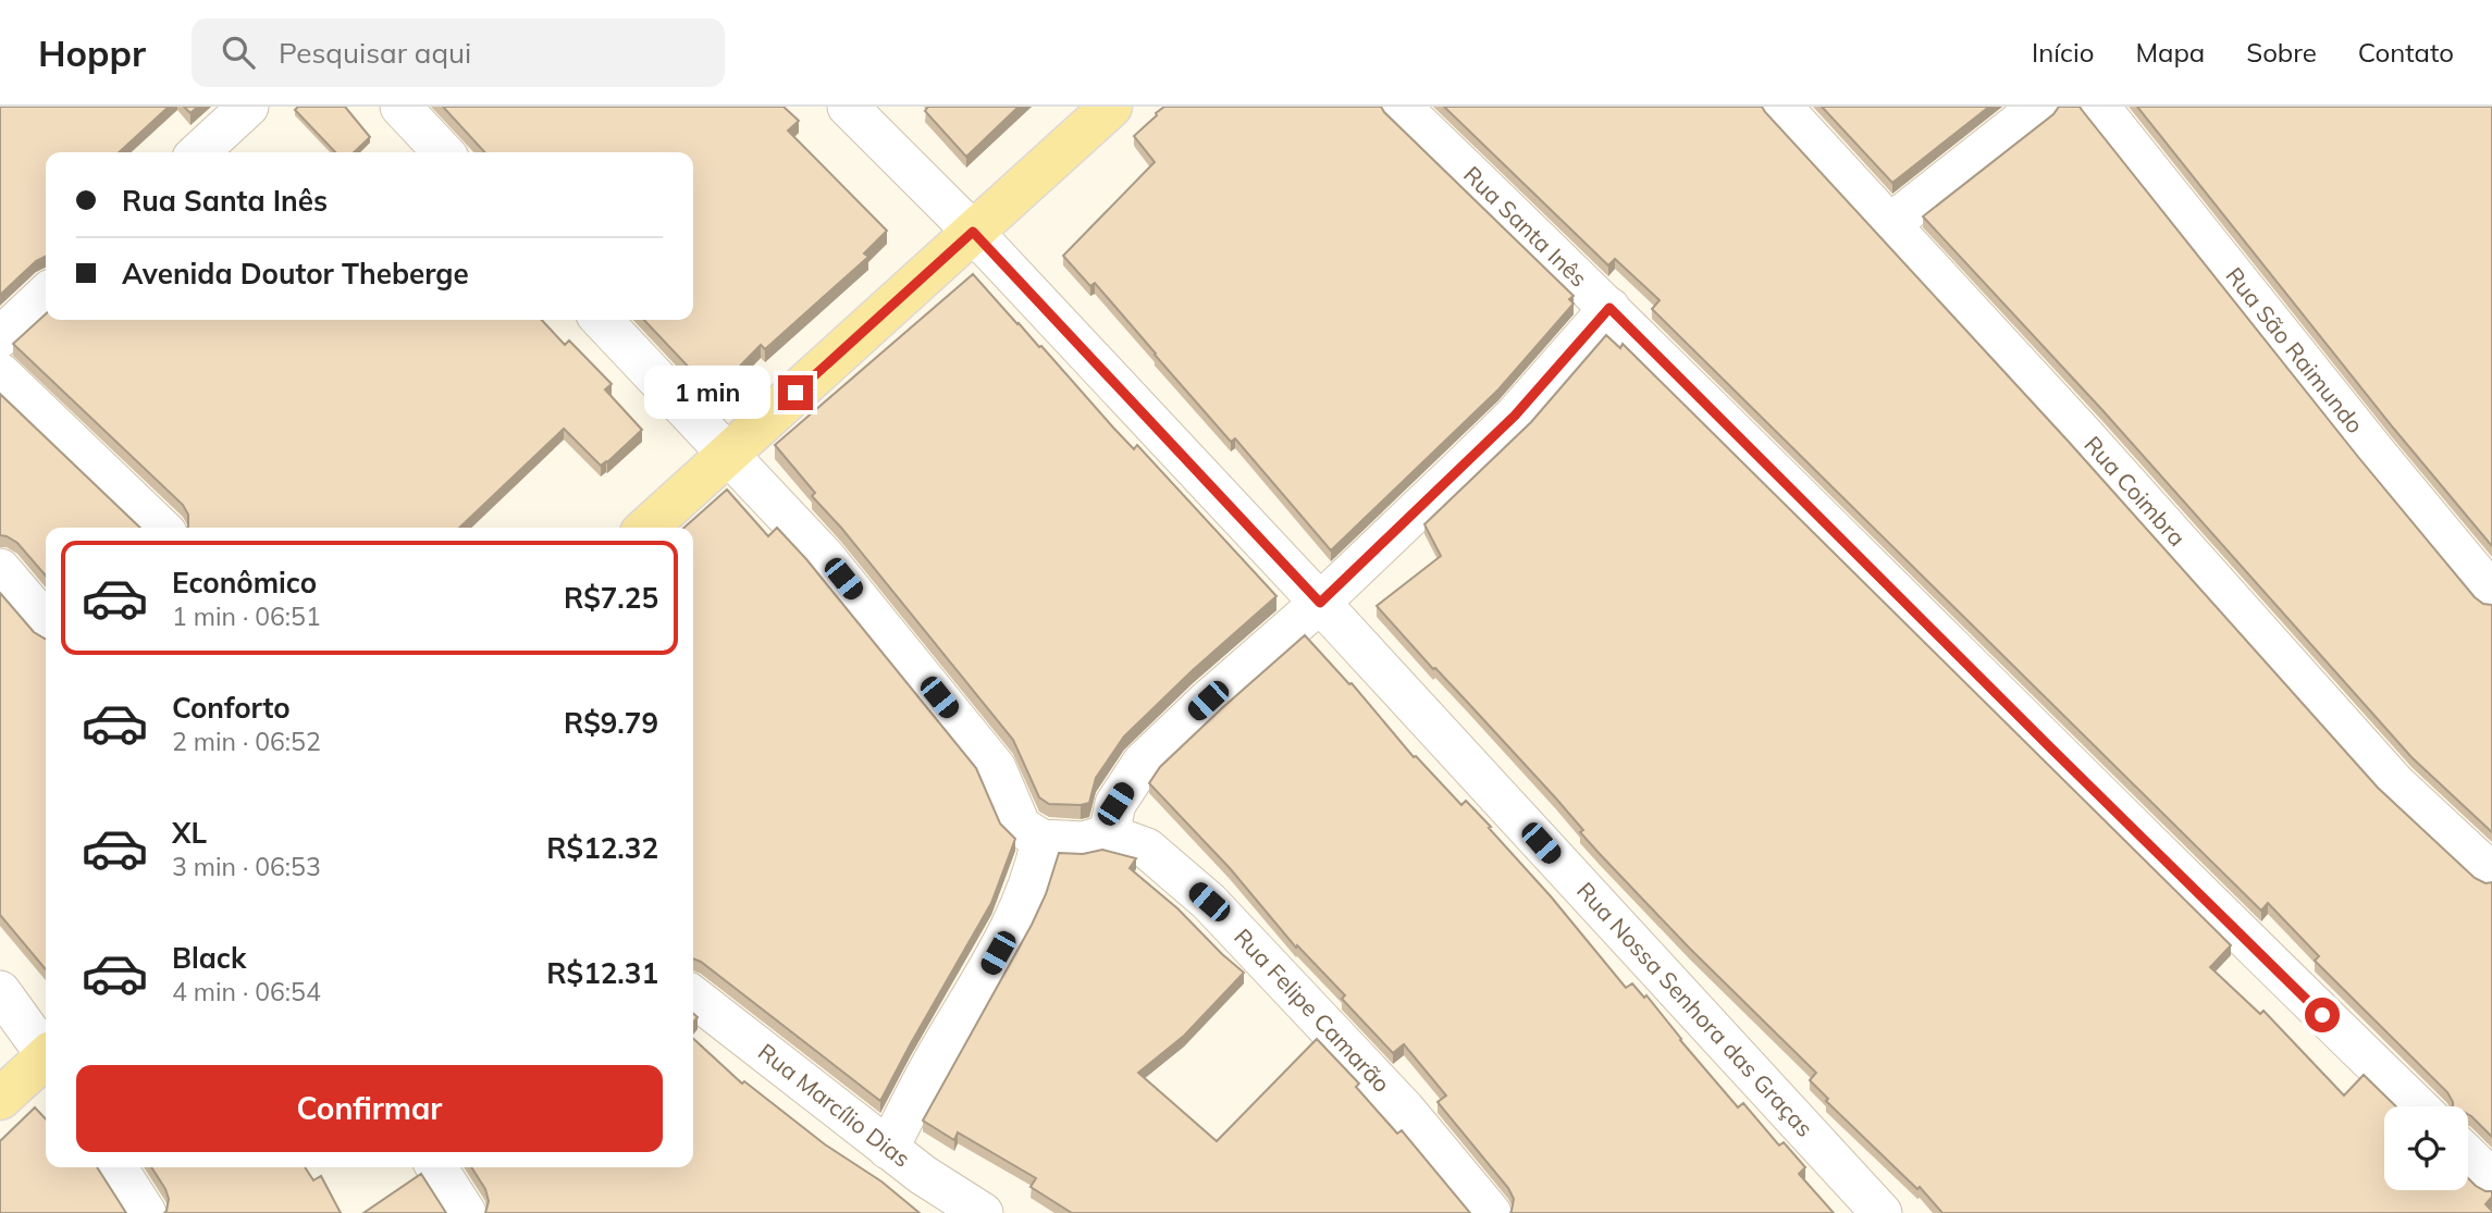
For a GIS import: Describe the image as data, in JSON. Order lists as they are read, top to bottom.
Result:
{
  "streets": {
    "street": [
      "Rua Santa Inês",
      "Rua São Raimundo",
      "Rua Coimbra",
      "Rua Nossa Senhora das Graças",
      "Rua Felipe Camarão",
      "Rua Marcílio Dias"
    ]
  },
  "page": {
    "header": "Hoppr",
    "search": "Pesquisar aqui",
    "nav": [
      "Início",
      "Mapa",
      "Sobre",
      "Contato"
    ],
    "banner": ["Rua Santa Inês", "Avenida Doutor Theberge"],
    "bubble": "1 min",
    "list": [
      {
        "name": "Econômico",
        "note": "1 min · 06:51",
        "value": "R$7.25"
      },
      {
        "name": "Conforto",
        "note": "2 min · 06:52",
        "value": "R$9.79"
      },
      {
        "name": "XL",
        "note": "3 min · 06:53",
        "value": "R$12.32"
      },
      {
        "name": "Black",
        "note": "4 min · 06:54",
        "value": "R$12.31"
      }
    ],
    "buttons": "Confirmar"
  }
}
